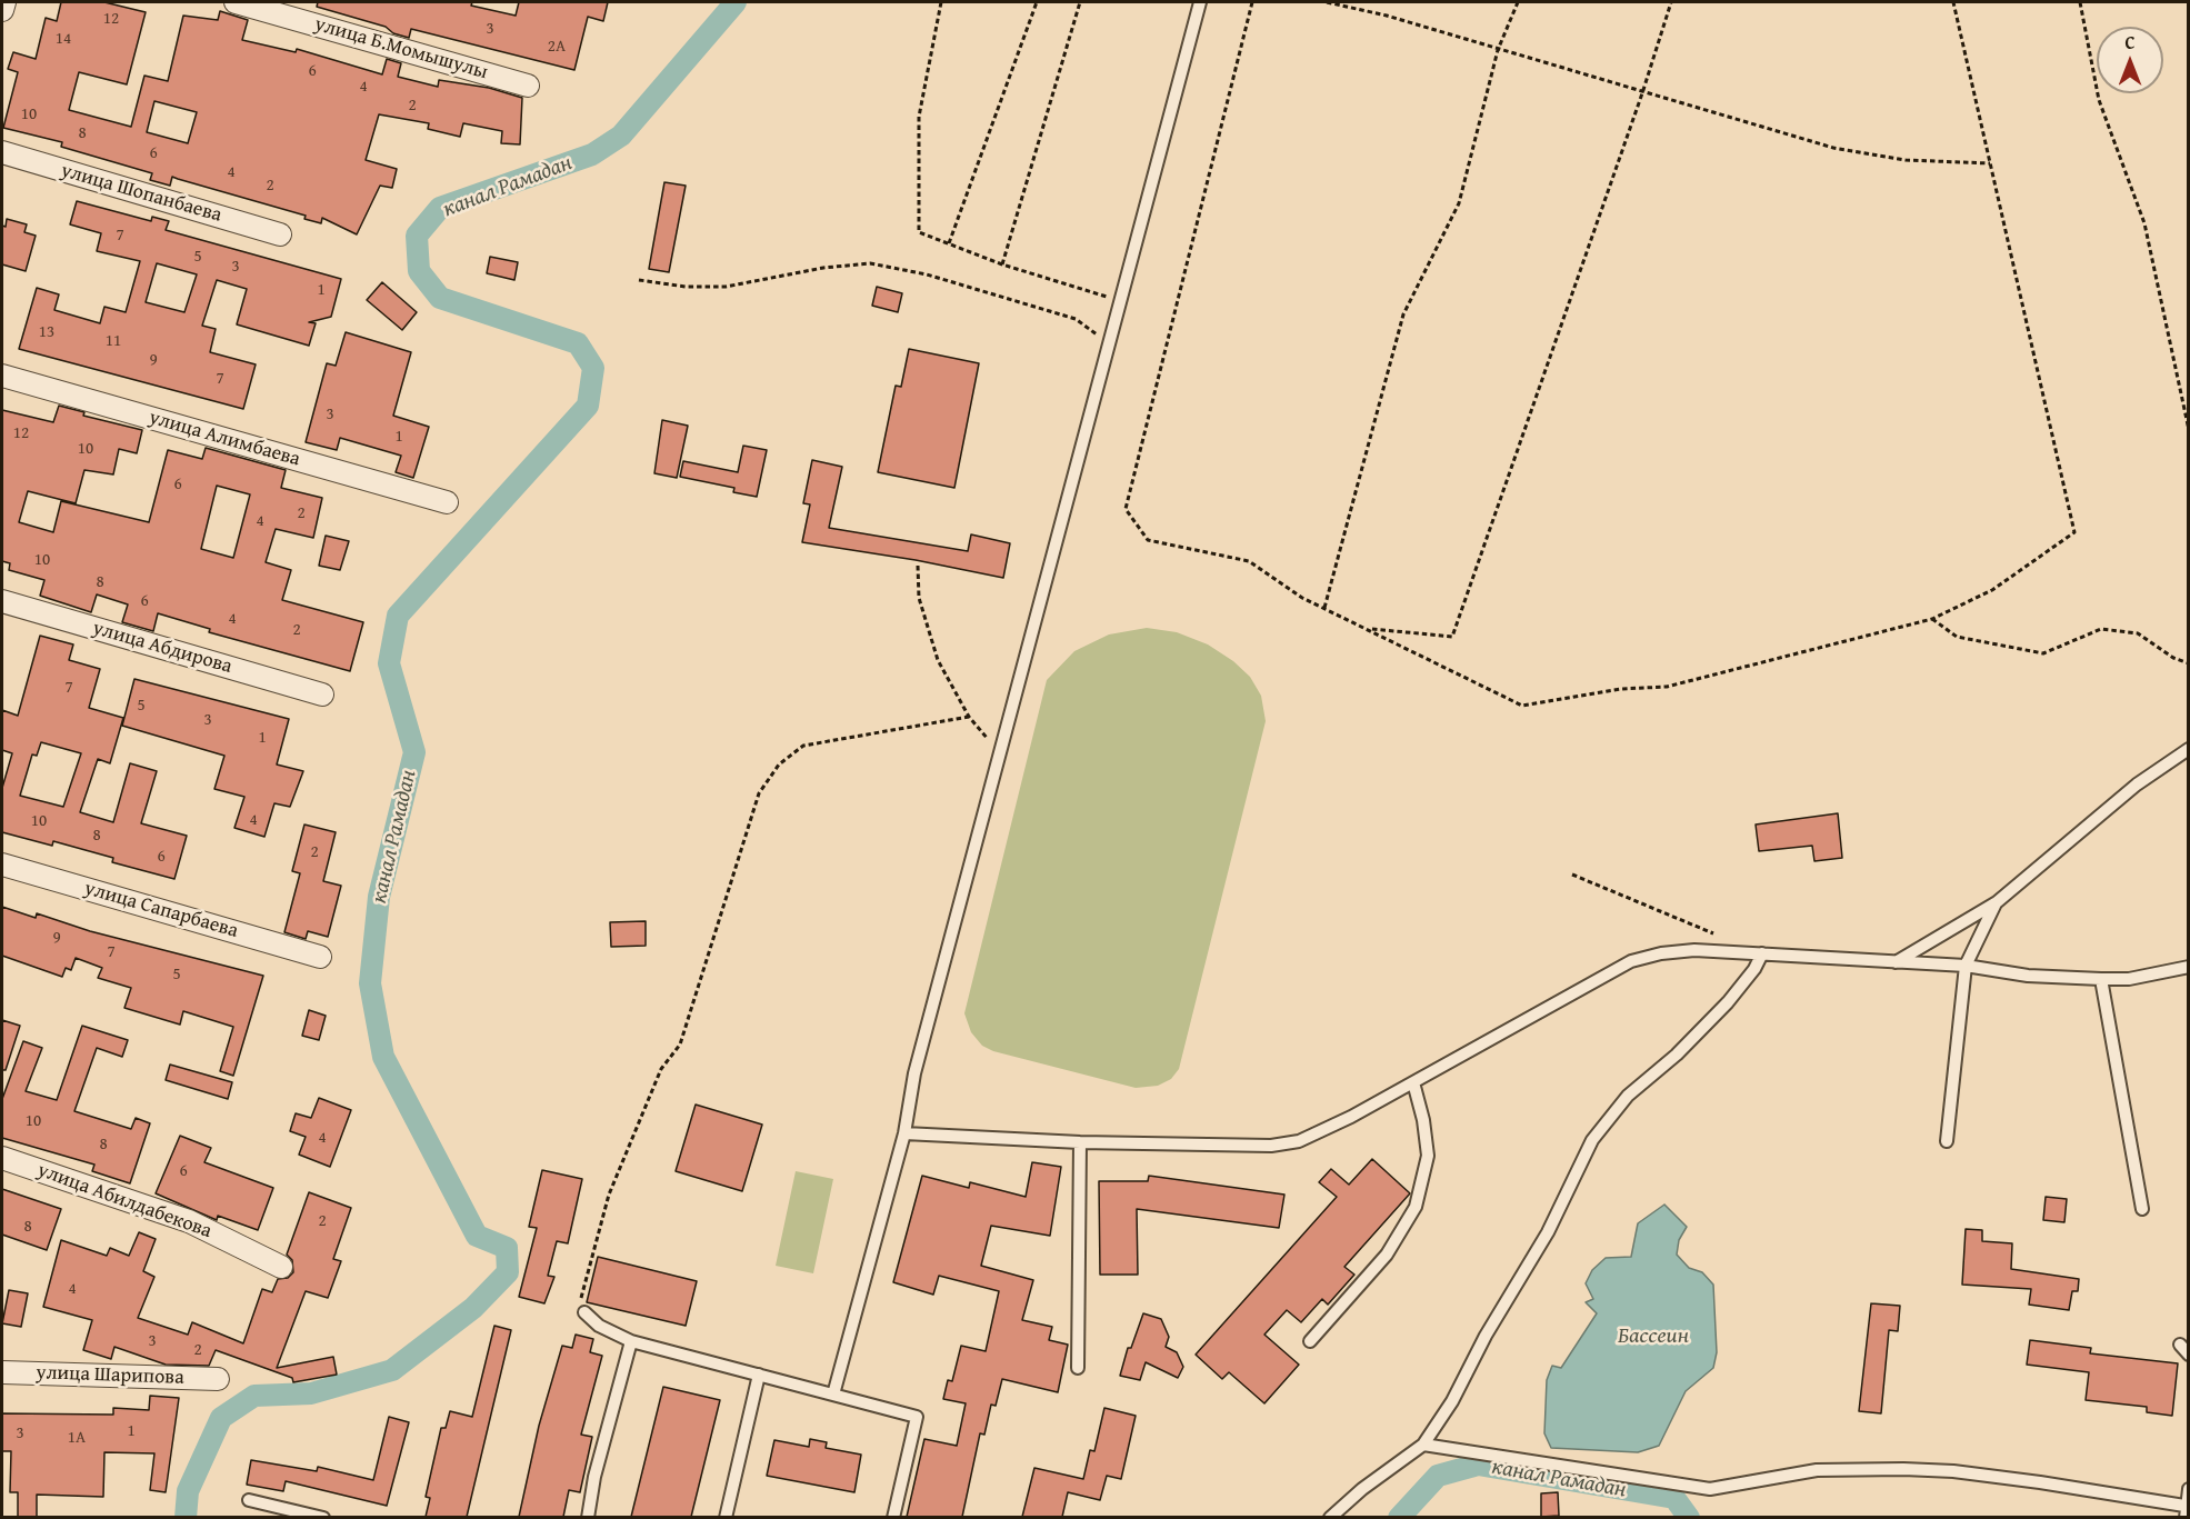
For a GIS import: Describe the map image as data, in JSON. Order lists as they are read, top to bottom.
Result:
{
  "streets": {
    "street": [
      "улица Б.Момышулы",
      "улица Шопанбаева",
      "улица Алимбаева",
      "улица Абдирова",
      "улица Сапарбаева",
      "улица Абилдабекова",
      "улица Шарипова"
    ]
  },
  "water": ["канал Рамадан", "Бассеин"],
  "house_numbers": [
    "12",
    "3",
    "14",
    "2А",
    "6",
    "4",
    "2",
    "10",
    "8",
    "6",
    "4",
    "2",
    "7",
    "5",
    "3",
    "1",
    "13",
    "11",
    "9",
    "7",
    "3",
    "12",
    "1",
    "10",
    "6",
    "2",
    "4",
    "10",
    "8",
    "6",
    "4",
    "2",
    "7",
    "5",
    "3",
    "1",
    "4",
    "10",
    "8",
    "2",
    "6",
    "9",
    "7",
    "5",
    "10",
    "4",
    "8",
    "6",
    "2",
    "8",
    "4",
    "3",
    "2",
    "1",
    "3",
    "1А"
  ],
  "north": "top"
}
